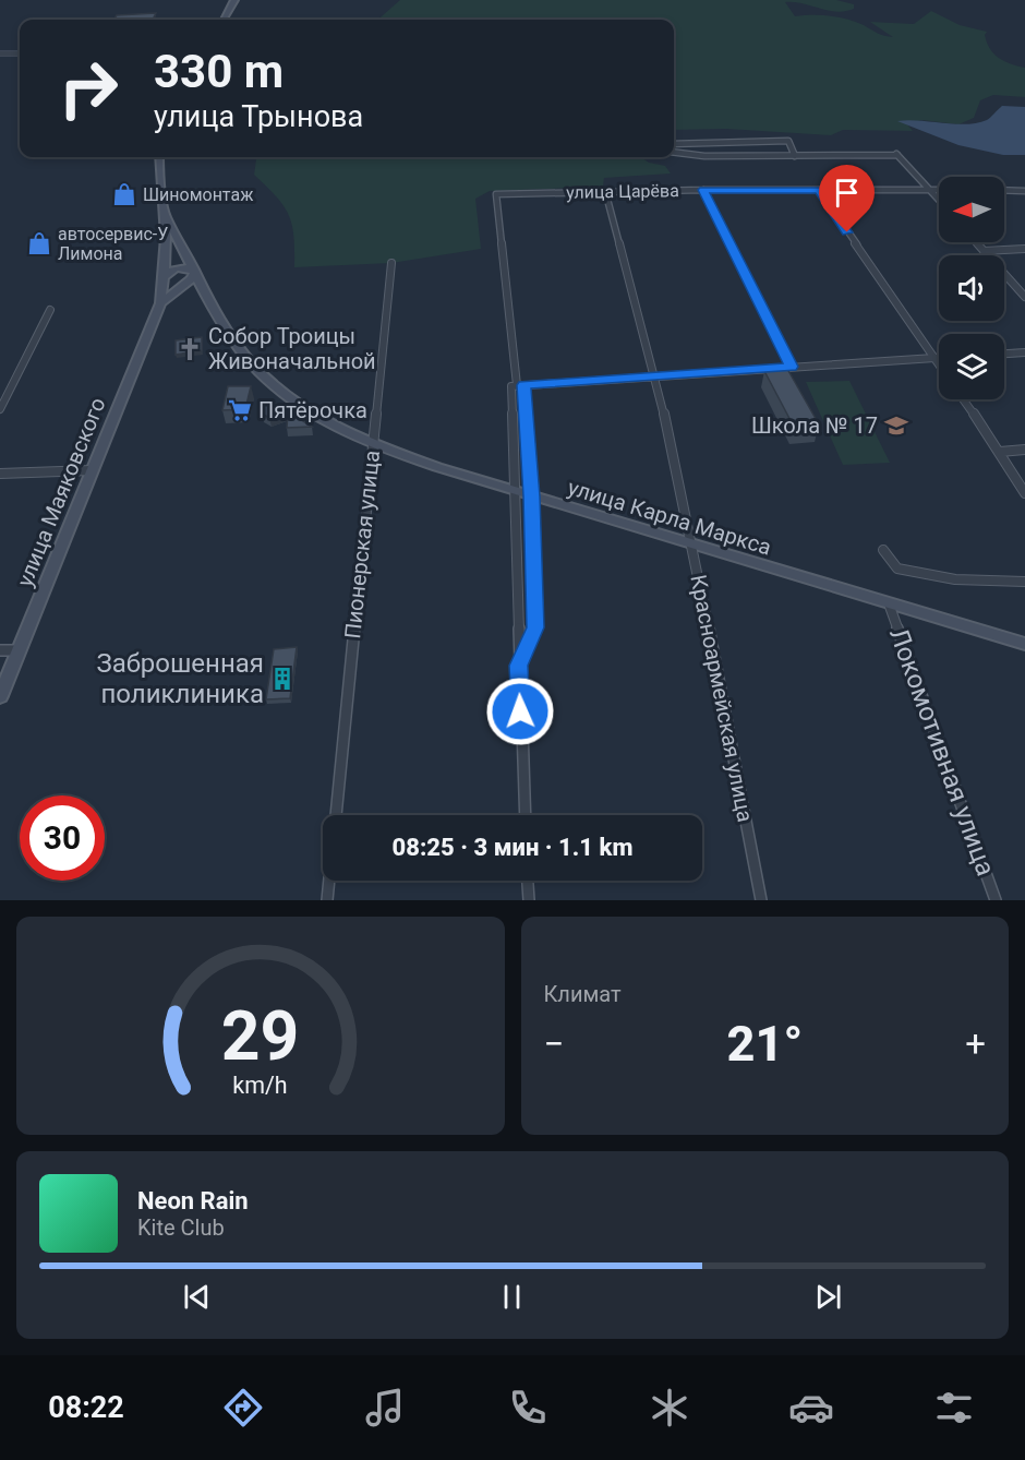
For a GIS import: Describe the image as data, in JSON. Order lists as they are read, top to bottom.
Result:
{
  "streets": {
    "main road": ["улица Маяковского", "улица Карла Маркса"],
    "street": [
      "улица Царёва",
      "Пионерская улица",
      "Красноармейская улица",
      "Локомотивная улица"
    ]
  },
  "crossings": [
    ["улица Царёва", "Красноармейская улица"],
    ["улица Маяковского", "улица Карла Маркса"],
    ["улица Карла Маркса", "Пионерская улица"],
    ["улица Карла Маркса", "Красноармейская улица"],
    ["улица Карла Маркса", "Локомотивная улица"]
  ],
  "places": {
    "shop": ["Шиномонтаж", "автосервис-У Лимона"],
    "church": ["Собор Троицы Живоначальной"],
    "supermarket": ["Пятёрочка"],
    "school or university": ["Школа № 17"],
    "building": ["Заброшенная поликлиника"]
  },
  "north": "left",
  "page": {
    "turn": ["330 m", "улица Трынова"],
    "limit": "30",
    "trip": "08:25 · 3 мин · 1.1 km",
    "tile": "Климат",
    "heat": ["−", "21°", "+"],
    "song": ["Neon Rain", "Kite Club"],
    "tabs": "08:22",
    "gauge": ["29", "km/h"]
  }
}
